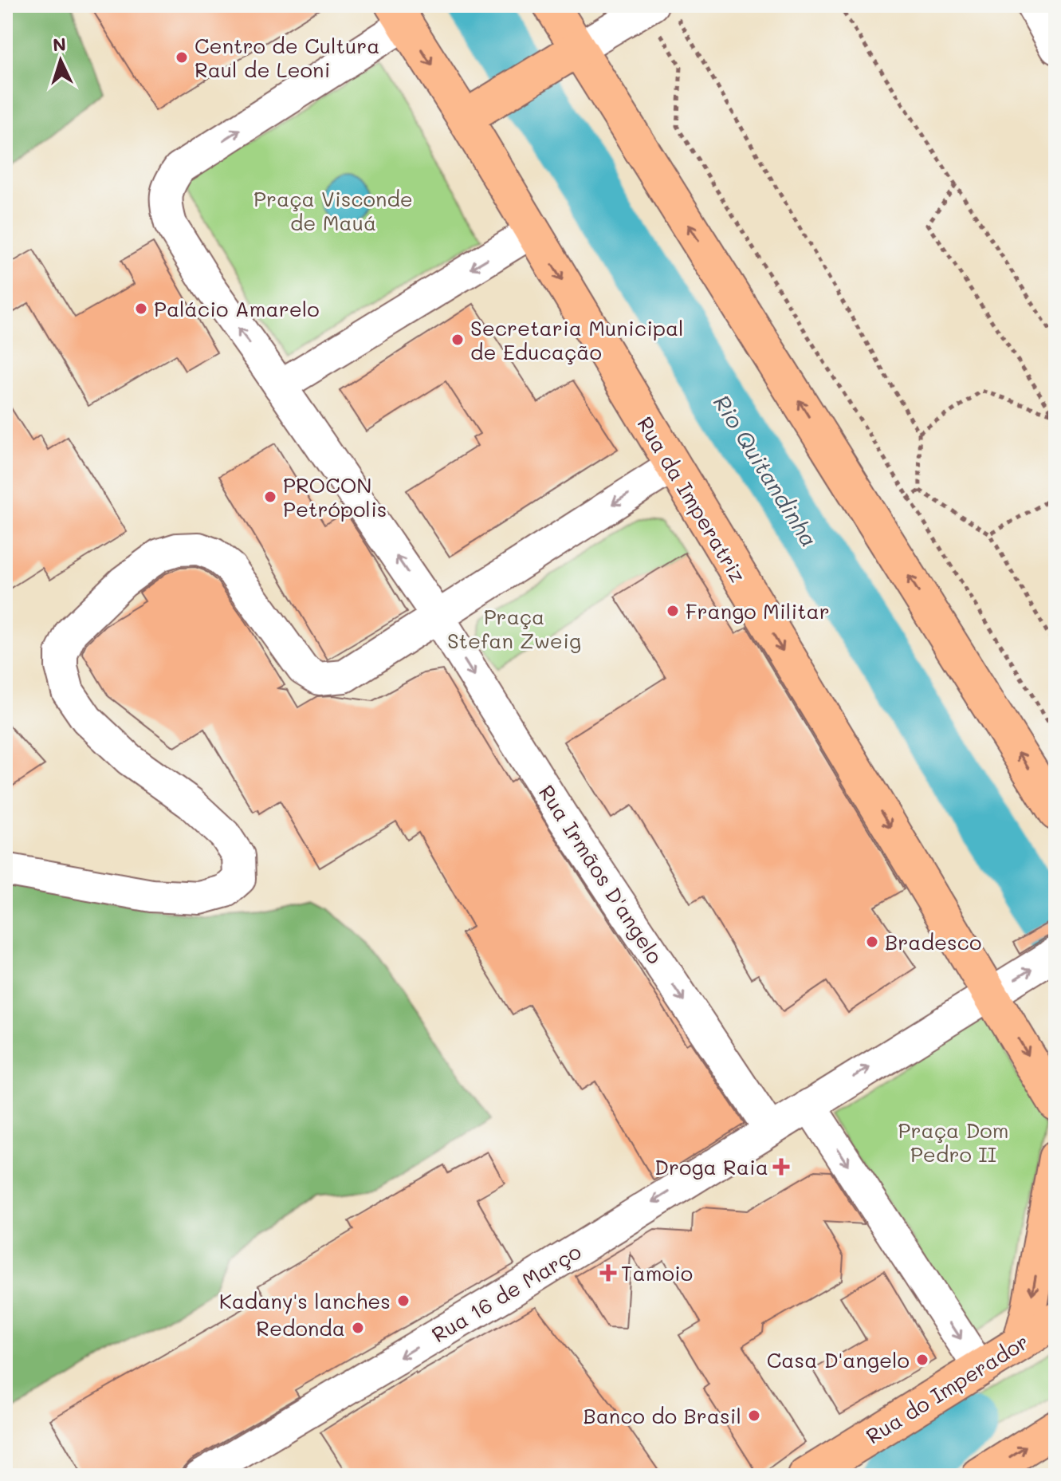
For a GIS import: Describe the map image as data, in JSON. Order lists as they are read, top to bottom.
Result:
{
  "streets": {
    "main road": ["Rua da Imperatriz", "Rua do Imperador"],
    "street": ["Rua Irmãos D'angelo", "Rua 16 de Março"]
  },
  "crossings": [
    ["Rua Irmãos D'angelo", "Rua 16 de Março"]
  ],
  "one_way": ["Rua 16 de Março"],
  "water": ["Rio Quitandinha"],
  "parks": ["Praça Visconde de Mauá", "Praça Stefan Zweig", "Praça Dom Pedro II"],
  "places": {
    "other": [
      "Centro de Cultura Raul de Leoni",
      "Palácio Amarelo",
      "Secretaria Municipal de Educação",
      "PROCON Petrópolis",
      "Frango Militar",
      "Bradesco",
      "Kadany's lanches",
      "Redonda",
      "Casa D'angelo",
      "Banco do Brasil"
    ],
    "health": ["Droga Raia", "Tamoio"]
  },
  "north": "top"
}
